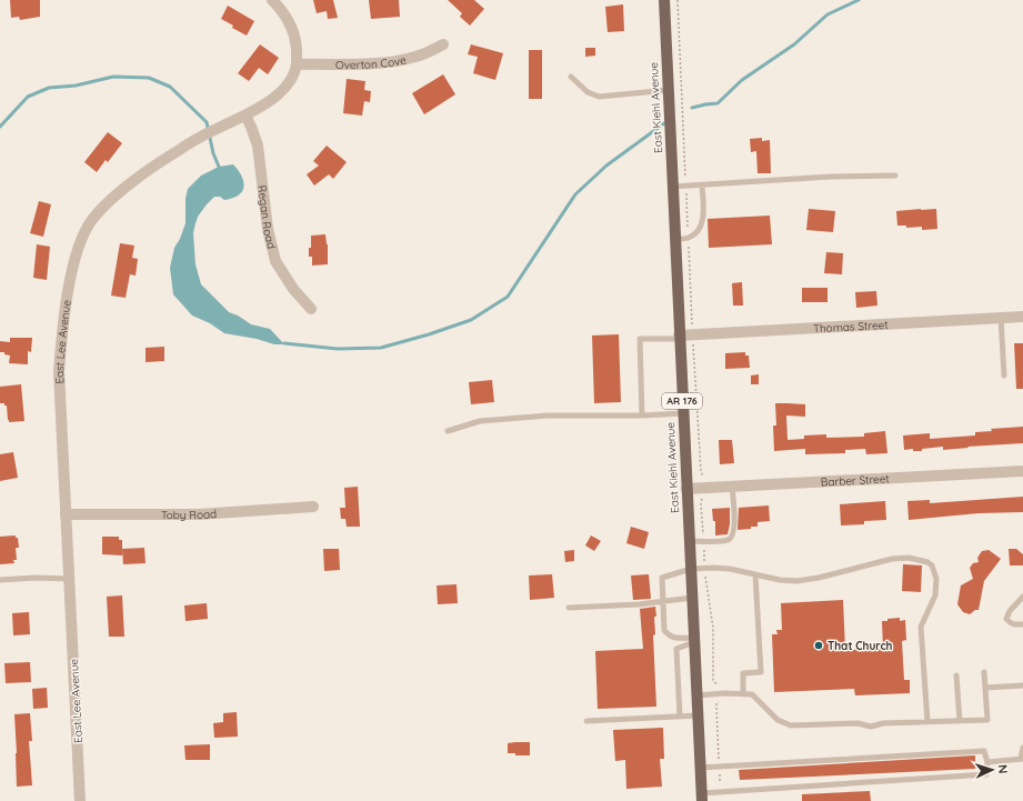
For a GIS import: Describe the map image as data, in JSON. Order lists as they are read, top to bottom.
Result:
{
  "streets": {
    "main road": ["East Kiehl Avenue", "AR 176"],
    "street": [
      "Overton Cove",
      "Regan Road",
      "Thomas Street",
      "East Lee Avenue",
      "Barber Street",
      "Toby Road"
    ]
  },
  "crossings": [
    ["Overton Cove", "East Lee Avenue"],
    ["East Kiehl Avenue", "Thomas Street"],
    ["East Kiehl Avenue", "Barber Street"],
    ["Regan Road", "East Lee Avenue"],
    ["East Lee Avenue", "Toby Road"]
  ],
  "places": ["That Church"],
  "north": "right"
}
